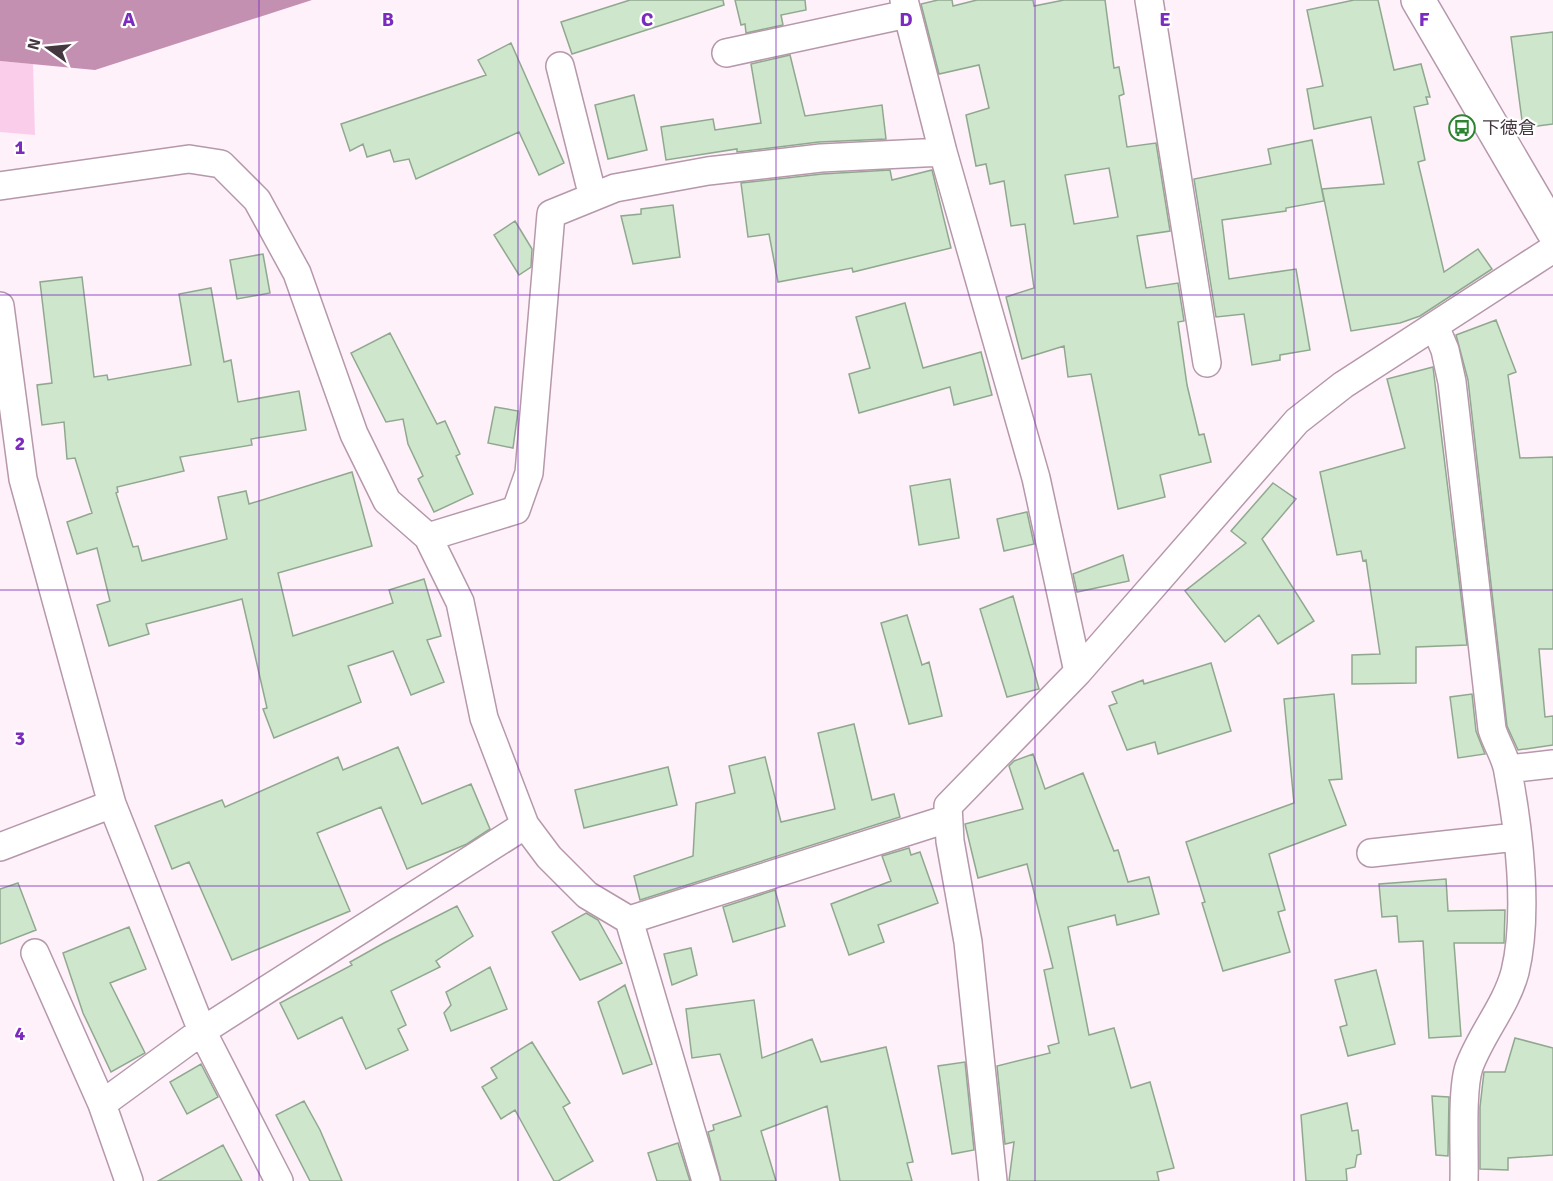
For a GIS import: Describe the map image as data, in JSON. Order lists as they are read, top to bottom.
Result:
{
  "places": {
    "bus stop": ["下徳倉"]
  },
  "north": "left",
  "grid": {
    "columns": [
      "A",
      "B",
      "C",
      "D",
      "E",
      "F"
    ],
    "rows": [
      "1",
      "2",
      "3",
      "4"
    ]
  }
}
